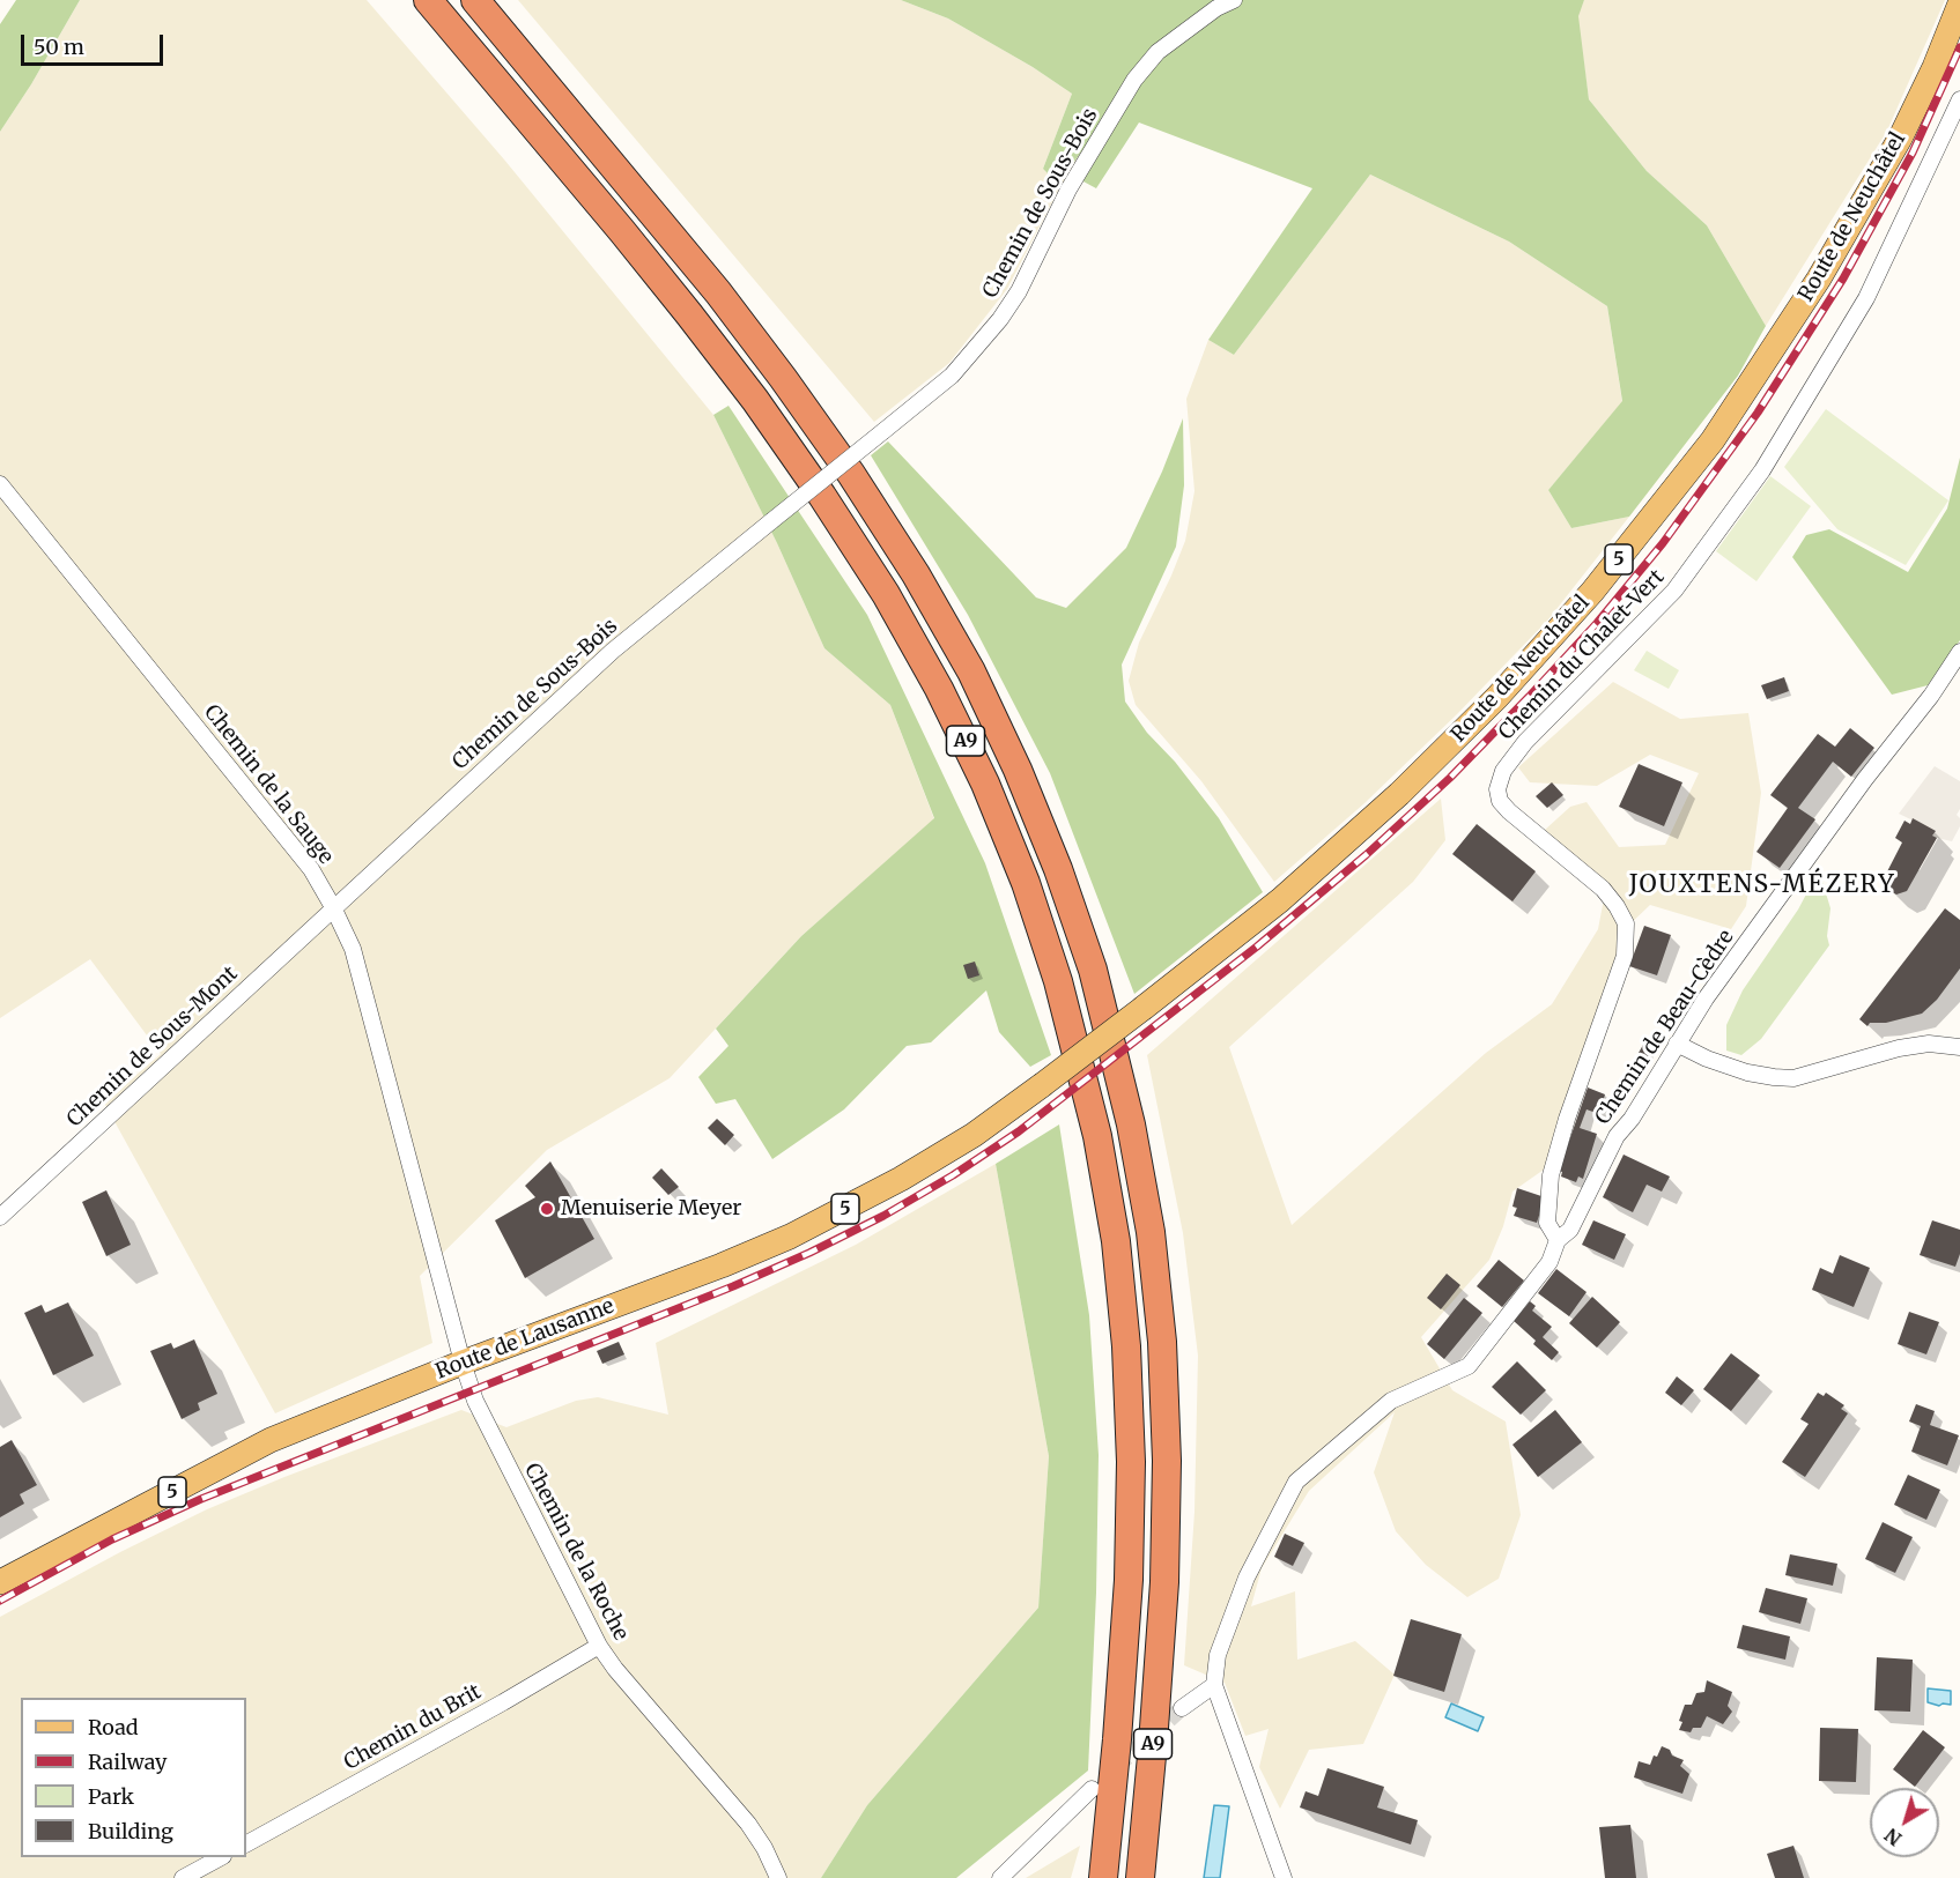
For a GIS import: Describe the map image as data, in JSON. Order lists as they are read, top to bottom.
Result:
{
  "streets": {
    "highway": ["A9"],
    "main road": ["Route de Neuchâtel", "5", "Route de Lausanne"],
    "street": [
      "Chemin de Sous-Bois",
      "Chemin du Chalet-Vert",
      "Chemin de la Sauge",
      "Chemin de Beau-Cèdre",
      "Chemin de Sous-Mont",
      "Chemin de la Roche",
      "Chemin du Brit"
    ]
  },
  "crossings": [
    ["Chemin de Sous-Bois", "Chemin de la Sauge"],
    ["Chemin de Sous-Bois", "Chemin de Sous-Mont"],
    ["Route de Neuchâtel", "Route de Lausanne"],
    ["Chemin du Chalet-Vert", "Chemin de Beau-Cèdre"],
    ["Chemin de la Sauge", "Chemin de Sous-Mont"],
    ["Chemin de la Sauge", "Route de Lausanne"],
    ["Chemin de la Sauge", "Chemin de la Roche"],
    ["Route de Lausanne", "Chemin de la Roche"],
    ["Chemin de la Roche", "Chemin du Brit"]
  ],
  "districts": ["JOUXTENS-MÉZERY"],
  "places": ["Menuiserie Meyer"],
  "legend": [
    "Road",
    "Railway",
    "Park",
    "Building"
  ],
  "scale_bar": "50 m",
  "north": "bottom left"
}
